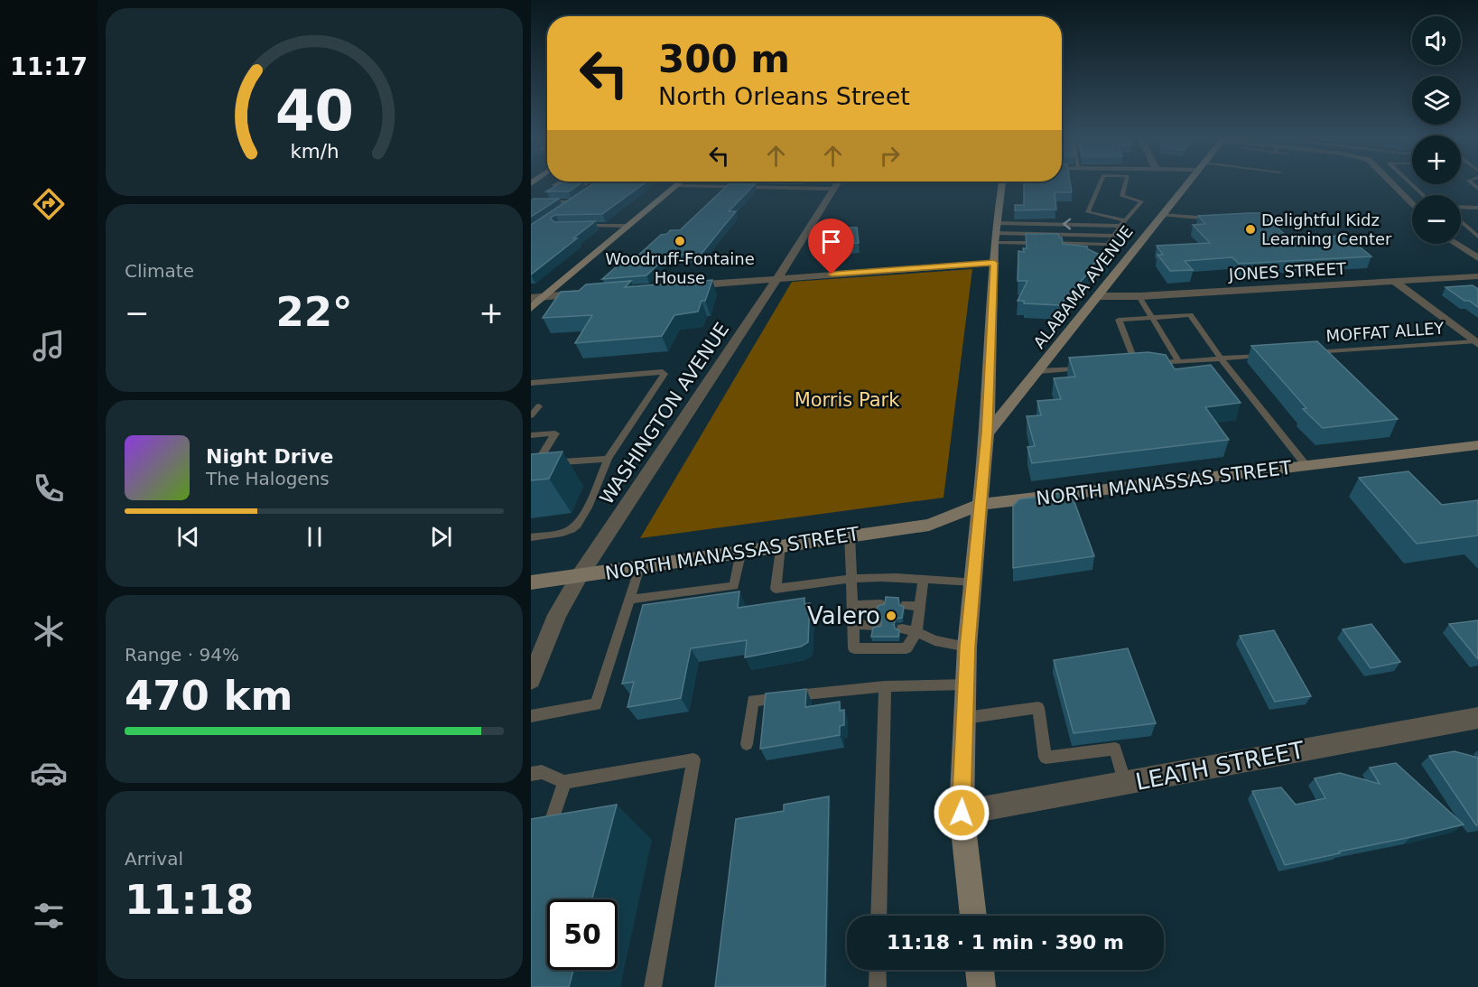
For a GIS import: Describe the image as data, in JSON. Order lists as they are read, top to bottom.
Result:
{
  "streets": {
    "street": [
      "JONES STREET",
      "ALABAMA AVENUE",
      "WASHINGTON AVENUE",
      "NORTH MANASSAS STREET",
      "LEATH STREET"
    ],
    "lane": ["MOFFAT ALLEY"]
  },
  "crossings": [
    ["JONES STREET", "ALABAMA AVENUE"],
    ["WASHINGTON AVENUE", "NORTH MANASSAS STREET"]
  ],
  "parks": ["Morris Park"],
  "places": ["Delightful Kidz Learning Center", "Woodruff-Fontaine House", "Valero"],
  "page": {
    "tabs": "11:17",
    "map_buttons": ["+", "−"],
    "turn": ["300 m", "North Orleans Street"],
    "tile": [
      "Climate",
      ["Range · 94%", "470 km"],
      ["Arrival", "11:18"]
    ],
    "heat": ["−", "22°", "+"],
    "song": ["Night Drive", "The Halogens"],
    "limit": "50",
    "trip": "11:18 · 1 min · 390 m",
    "gauge": ["40", "km/h"]
  }
}
